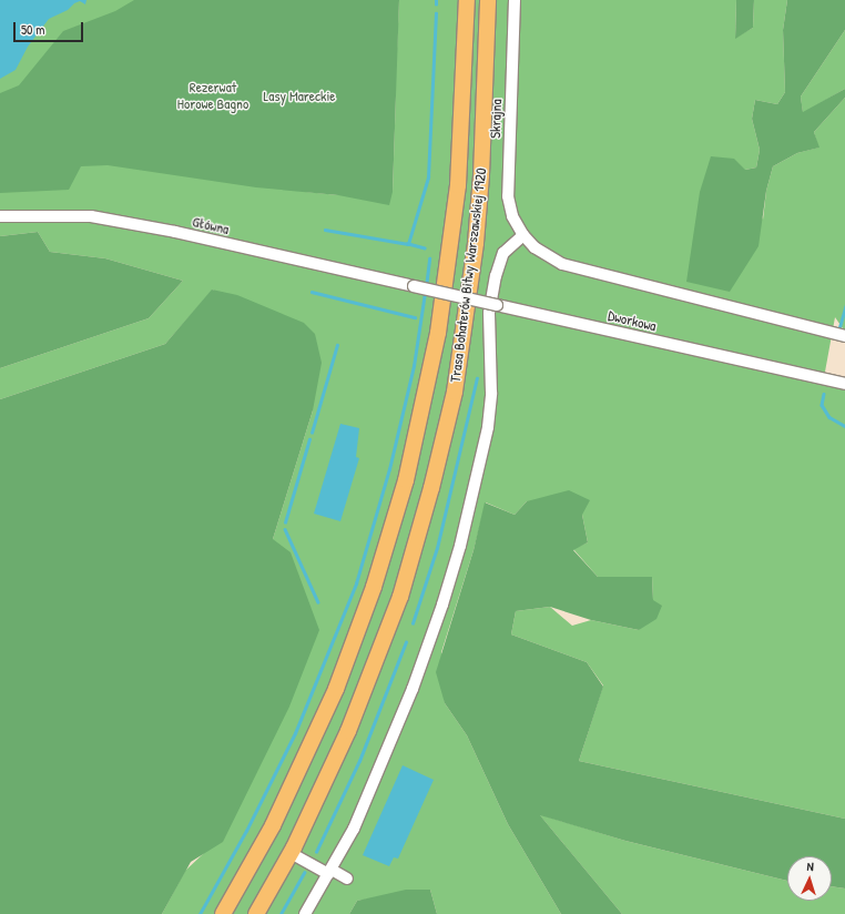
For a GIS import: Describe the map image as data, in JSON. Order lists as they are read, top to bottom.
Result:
{
  "streets": {
    "highway": ["Trasa Bohaterów Bitwy Warszawskiej 1920"],
    "street": ["Skrajna", "Główna", "Dworkowa"]
  },
  "crossings": [
    ["Główna", "Dworkowa"]
  ],
  "parks": ["Rezerwat Horowe Bagno", "Lasy Mareckie"],
  "scale_bar": "50 m",
  "north": "top"
}
